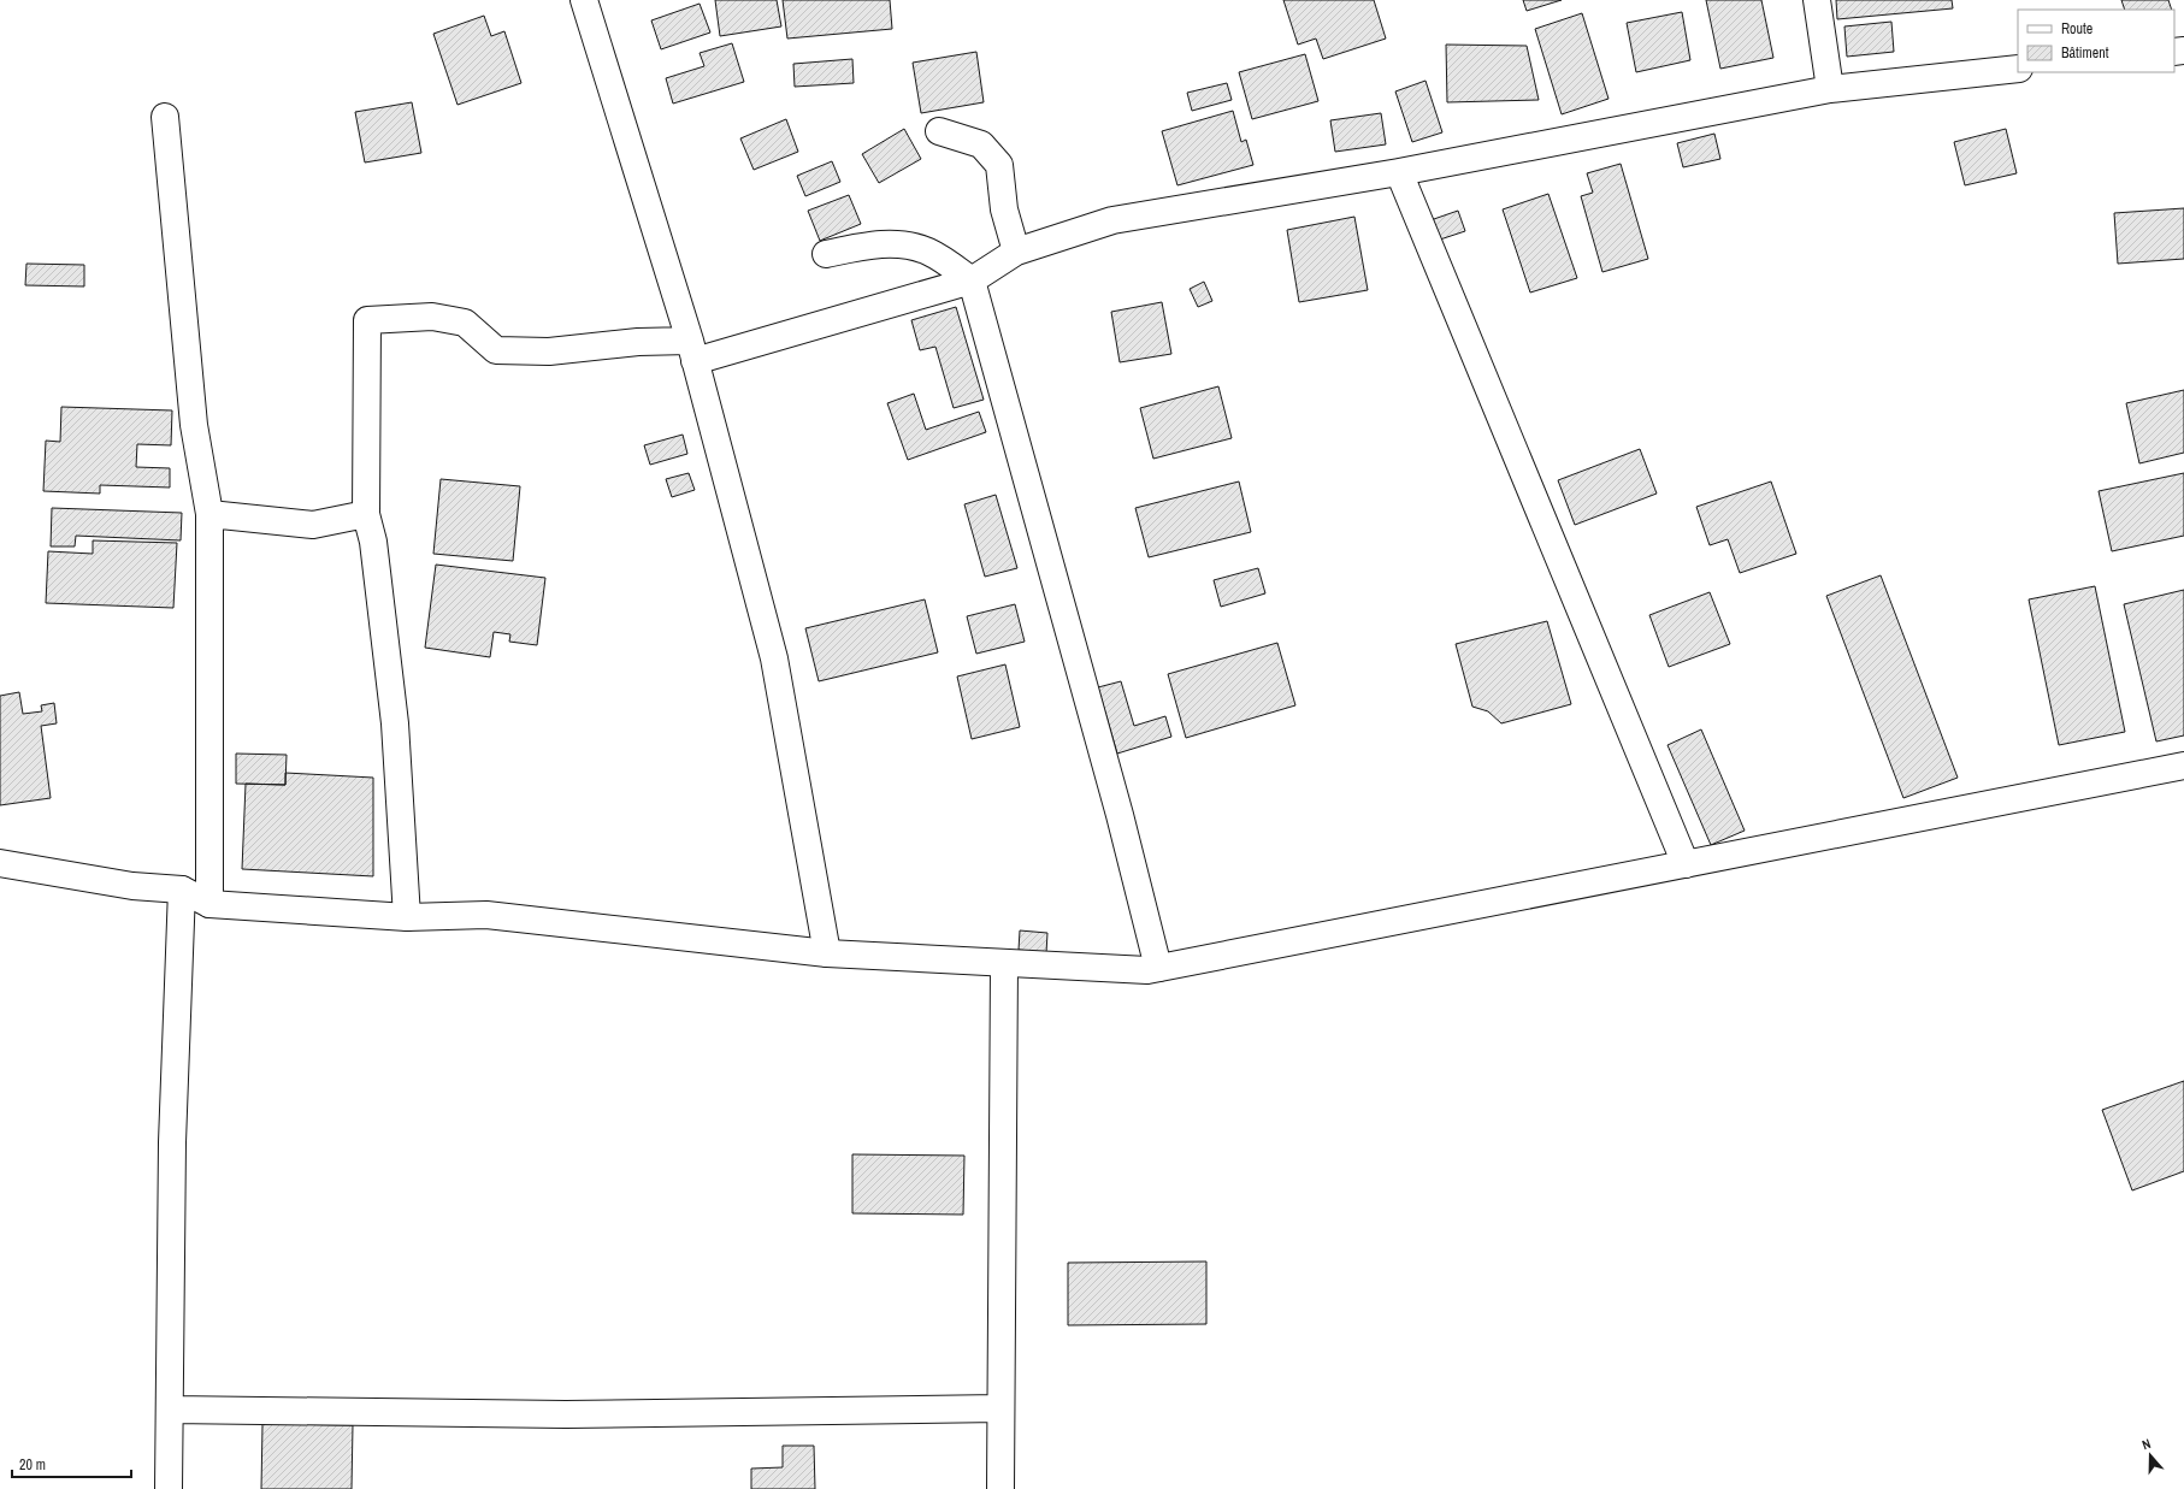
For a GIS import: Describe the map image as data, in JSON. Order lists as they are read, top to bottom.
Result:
{
  "legend": ["Route", "Bâtiment"],
  "scale_bar": "20 m",
  "north": "top"
}
